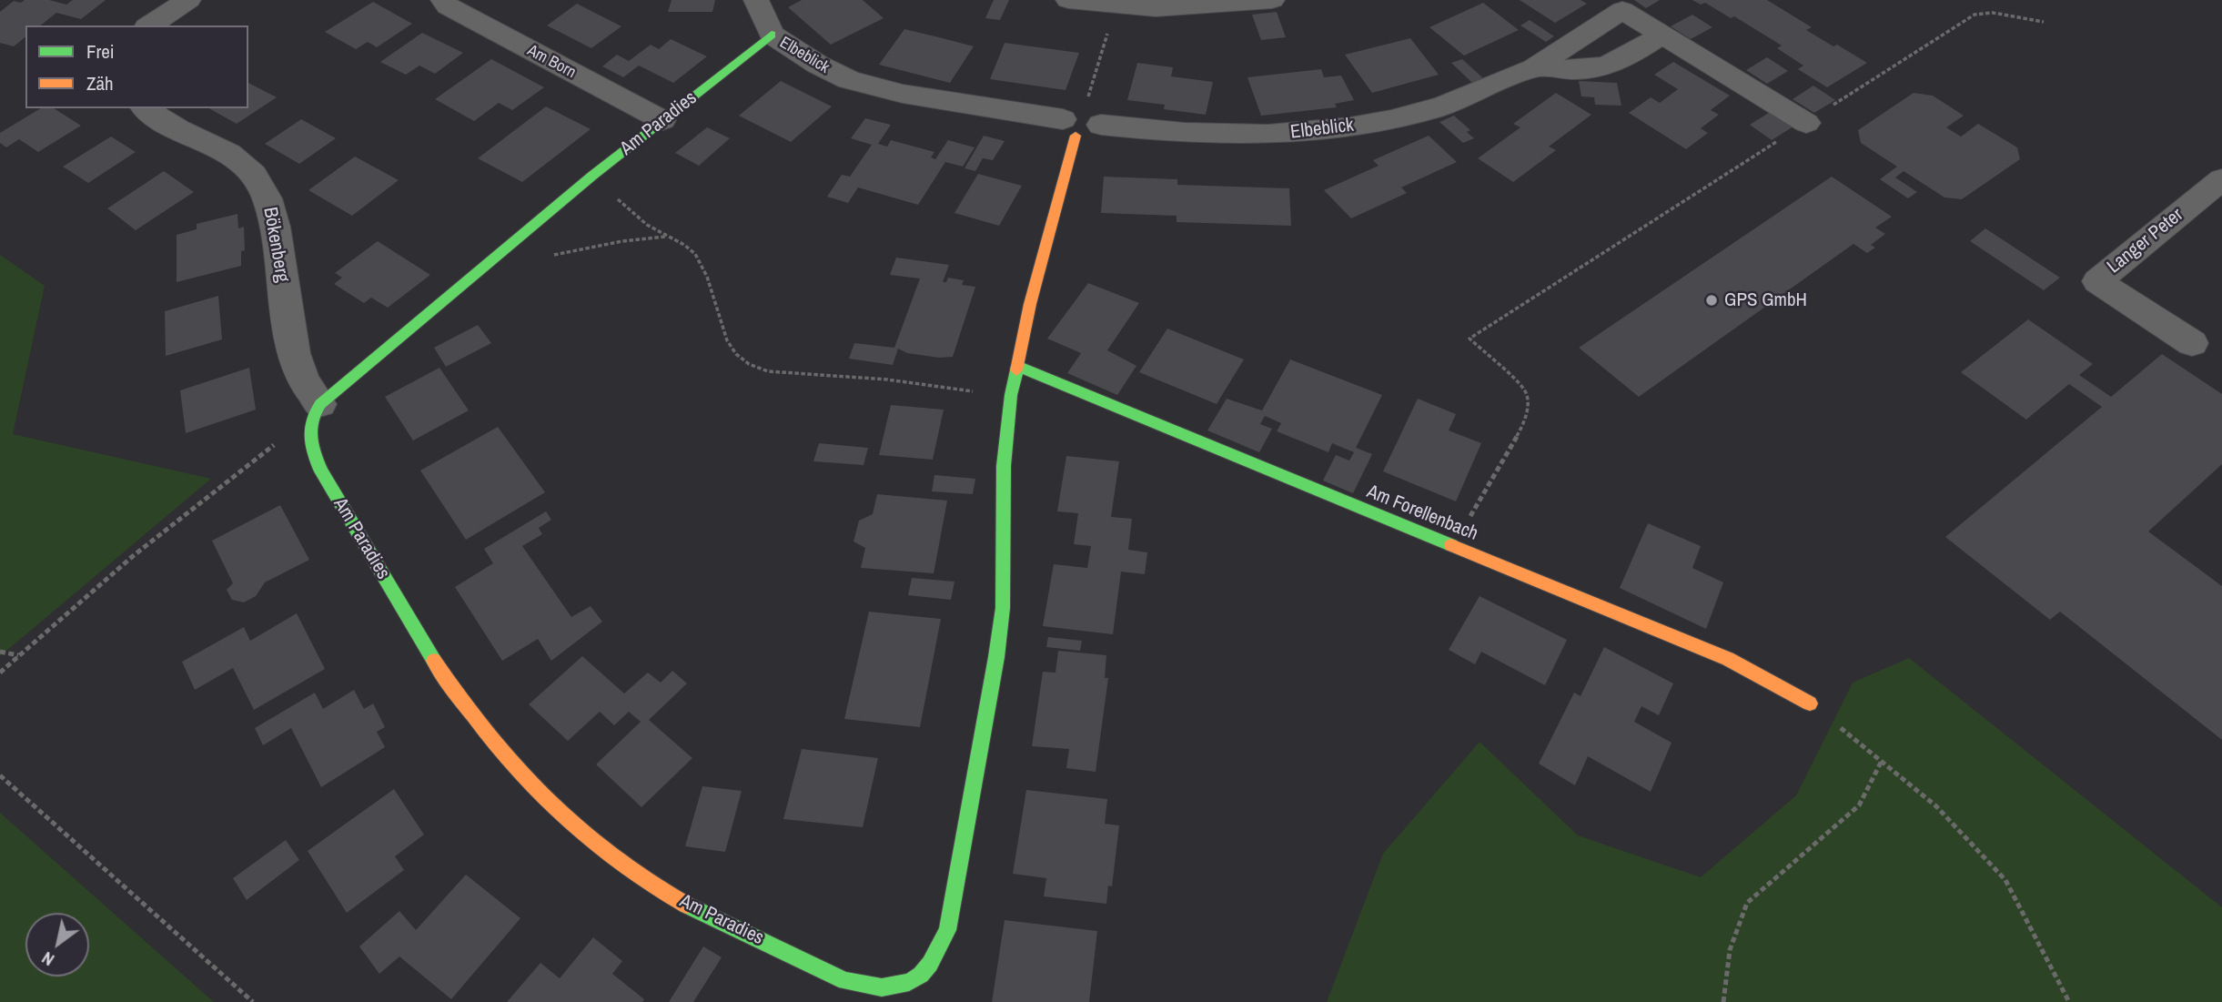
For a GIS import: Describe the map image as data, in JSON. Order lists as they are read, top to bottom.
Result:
{
  "streets": {
    "street": [
      "Elbeblick",
      "Am Born",
      "Am Paradies",
      "Langer Peter",
      "Bökenberg",
      "Am Forellenbach"
    ]
  },
  "crossings": [
    ["Elbeblick", "Am Paradies"],
    ["Am Born", "Am Paradies"],
    ["Am Paradies", "Bökenberg"],
    ["Am Paradies", "Am Forellenbach"]
  ],
  "places": ["GPS GmbH"],
  "legend": ["Frei", "Zäh"],
  "north": "bottom left"
}
